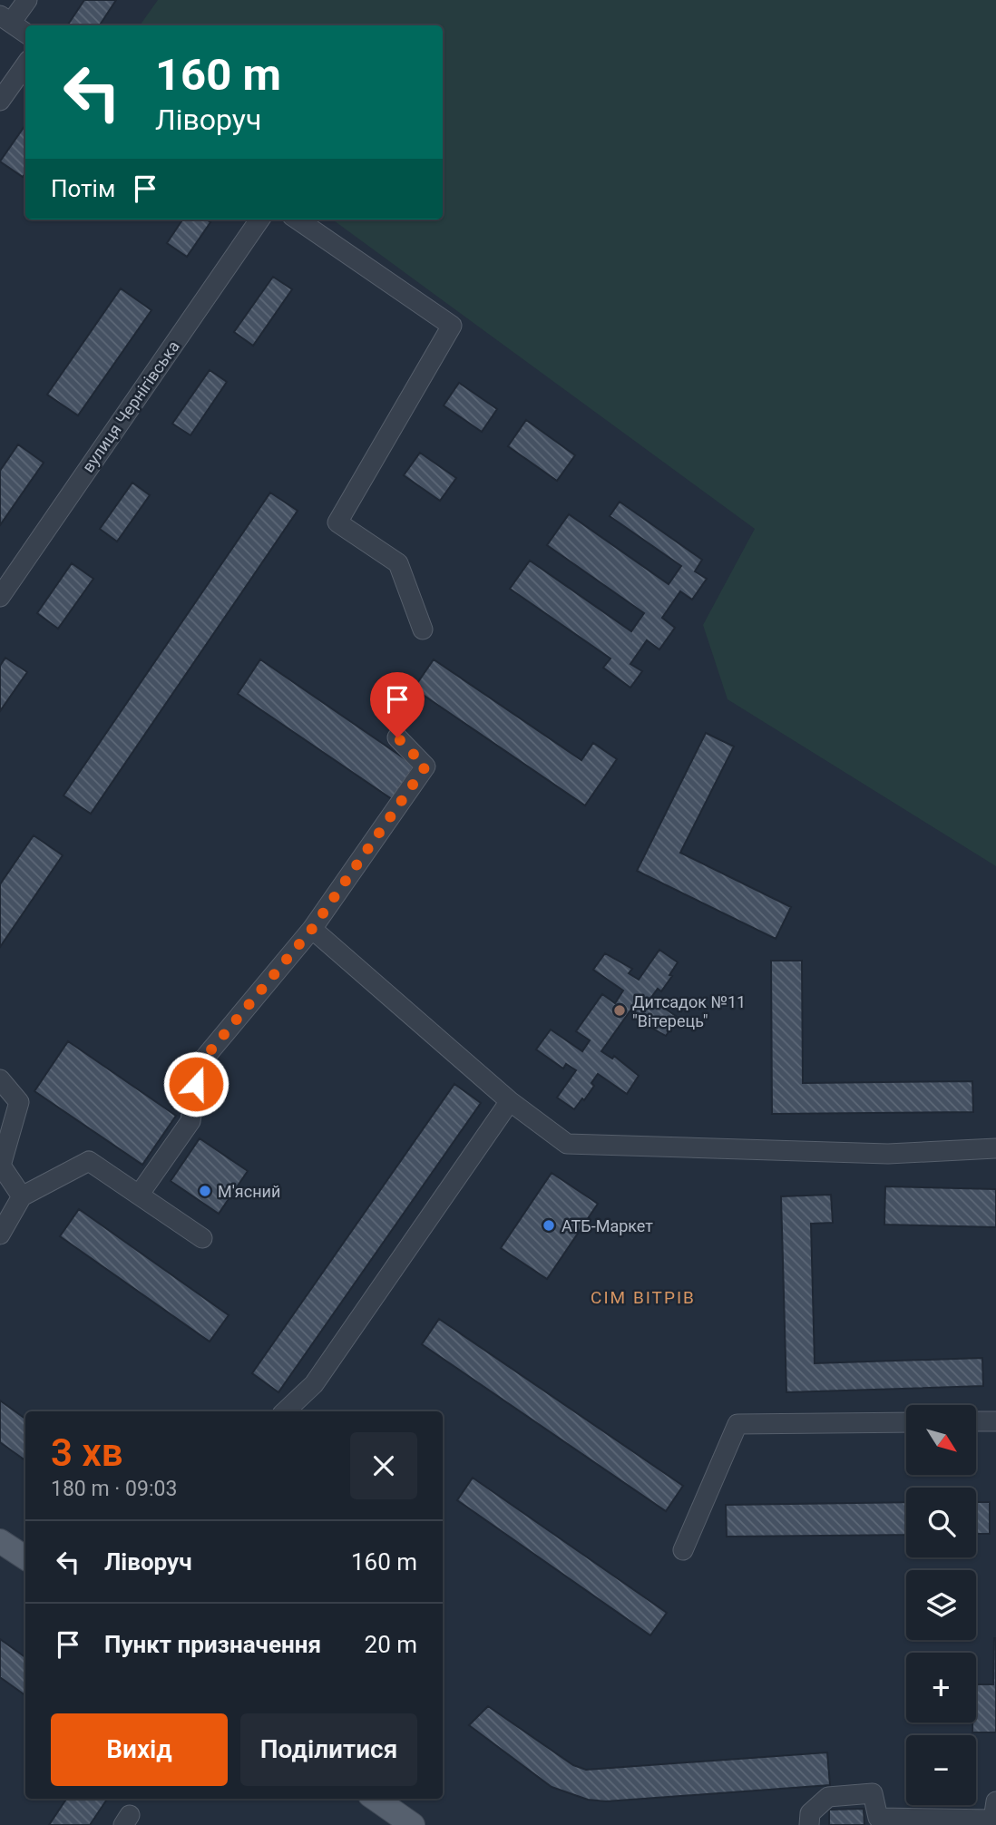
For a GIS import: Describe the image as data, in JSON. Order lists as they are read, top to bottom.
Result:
{
  "streets": {
    "street": ["вулиця Чернігівська"]
  },
  "districts": ["СІМ ВІТРІВ"],
  "places": ["Дитсадок №11 \"Вітерець\"", "М'ясний", "АТБ-Маркет"],
  "north": "bottom right",
  "page": {
    "turn": ["160 m", "Ліворуч"],
    "then": "Потім",
    "map_buttons": ["+", "−"],
    "heading": ["3 хв", "180 m · 09:03"],
    "list": [
      {
        "name": "Ліворуч",
        "value": "160 m"
      },
      {
        "name": "Пункт призначення",
        "value": "20 m"
      }
    ],
    "buttons": ["Вихід", "Поділитися"]
  }
}
